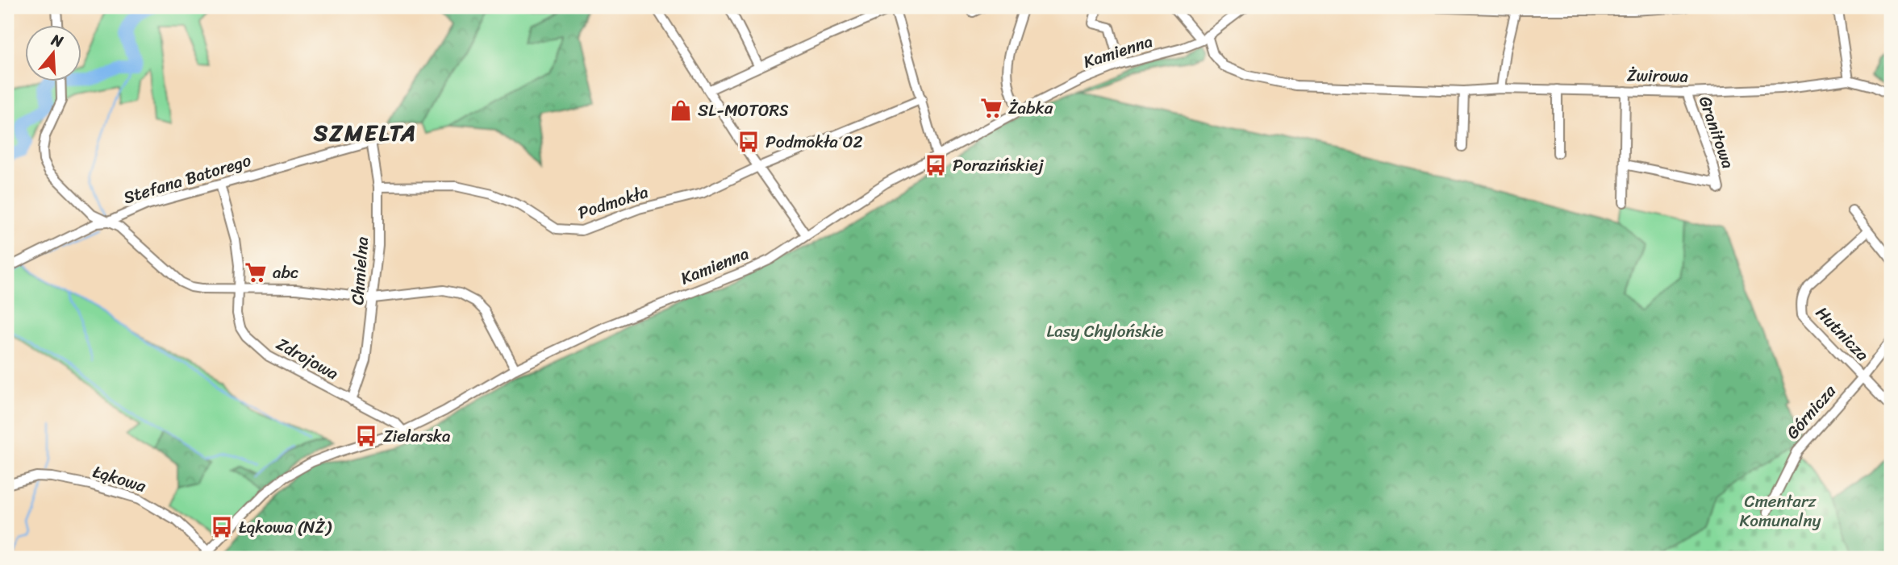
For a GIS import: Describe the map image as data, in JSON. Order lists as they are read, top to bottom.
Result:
{
  "streets": {
    "street": [
      "Kamienna",
      "Żwirowa",
      "Granitowa",
      "Stefana Batorego",
      "Podmokła",
      "Chmielna",
      "Hutnicza",
      "Zdrojowa",
      "Górnicza",
      "Łąkowa"
    ]
  },
  "crossings": [
    ["Kamienna", "Żwirowa"],
    ["Kamienna", "Zdrojowa"],
    ["Kamienna", "Łąkowa"],
    ["Żwirowa", "Granitowa"],
    ["Stefana Batorego", "Chmielna"],
    ["Stefana Batorego", "Zdrojowa"],
    ["Podmokła", "Chmielna"],
    ["Chmielna", "Zdrojowa"],
    ["Hutnicza", "Górnicza"]
  ],
  "districts": ["SZMELTA"],
  "parks": ["Lasy Chylońskie", "Cmentarz Komunalny"],
  "places": {
    "supermarket": ["Żabka", "abc"],
    "shop": ["SL-MOTORS"],
    "bus stop": [
      "Podmokła 02",
      "Porazińskiej",
      "Zielarska",
      "Łąkowa (NŻ)"
    ]
  },
  "north": "top"
}
